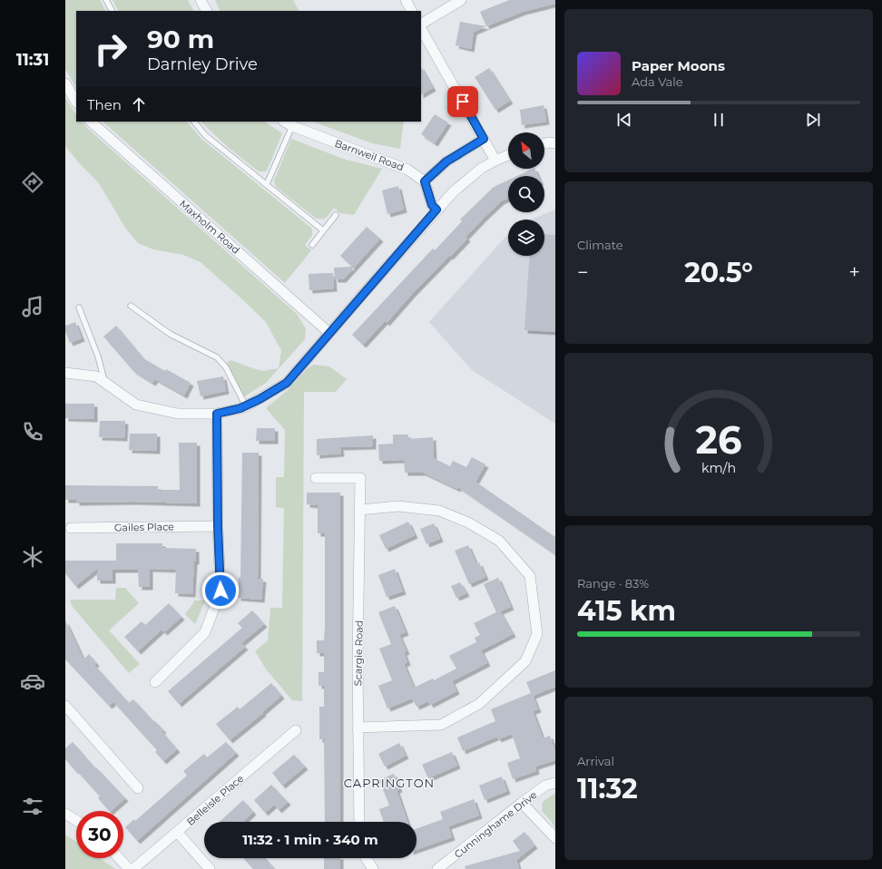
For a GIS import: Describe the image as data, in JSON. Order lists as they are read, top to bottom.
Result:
{
  "streets": {
    "street": [
      "Barnweil Road",
      "Maxholm Road",
      "Gailes Place",
      "Scargie Road",
      "Belleisle Place",
      "Cunninghame Drive"
    ]
  },
  "districts": ["CAPRINGTON"],
  "north": "top left",
  "page": {
    "tabs": "11:31",
    "turn": ["90 m", "Darnley Drive"],
    "song": ["Paper Moons", "Ada Vale"],
    "then": "Then",
    "tile": [
      "Climate",
      ["Range · 83%", "415 km"],
      ["Arrival", "11:32"]
    ],
    "heat": ["−", "20.5°", "+"],
    "limit": "30",
    "trip": "11:32 · 1 min · 340 m",
    "gauge": ["26", "km/h"]
  }
}
